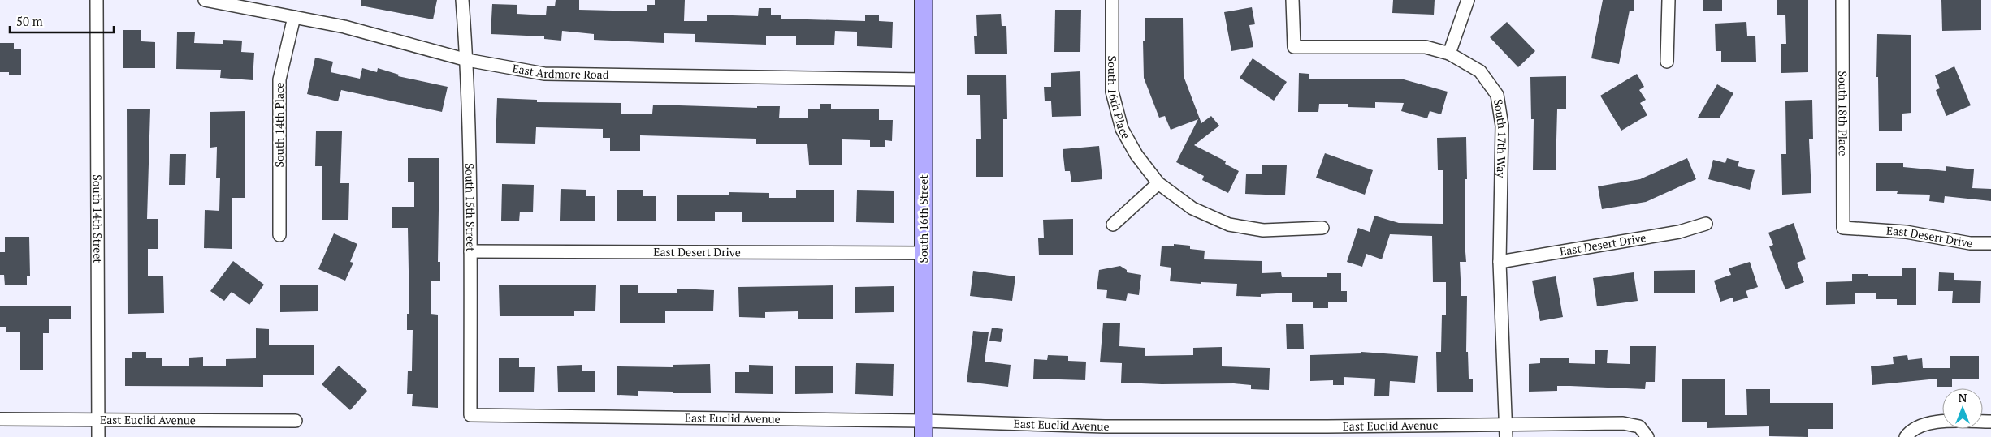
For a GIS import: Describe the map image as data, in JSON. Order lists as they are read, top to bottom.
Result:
{
  "streets": {
    "main road": ["South 16th Street"],
    "street": [
      "East Ardmore Road",
      "South 16th Place",
      "South 18th Place",
      "South 14th Place",
      "South 17th Way",
      "South 15th Street",
      "South 14th Street",
      "East Desert Drive",
      "East Euclid Avenue"
    ]
  },
  "crossings": [
    ["East Ardmore Road", "South 14th Place"],
    ["East Ardmore Road", "South 15th Street"],
    ["East Ardmore Road", "South 16th Street"],
    ["South 18th Place", "East Desert Drive"],
    ["South 17th Way", "East Desert Drive"],
    ["South 17th Way", "East Euclid Avenue"],
    ["South 15th Street", "East Desert Drive"],
    ["South 15th Street", "East Euclid Avenue"],
    ["South 14th Street", "East Euclid Avenue"],
    ["South 16th Street", "East Desert Drive"],
    ["South 16th Street", "East Euclid Avenue"]
  ],
  "scale_bar": "50 m",
  "north": "top"
}
